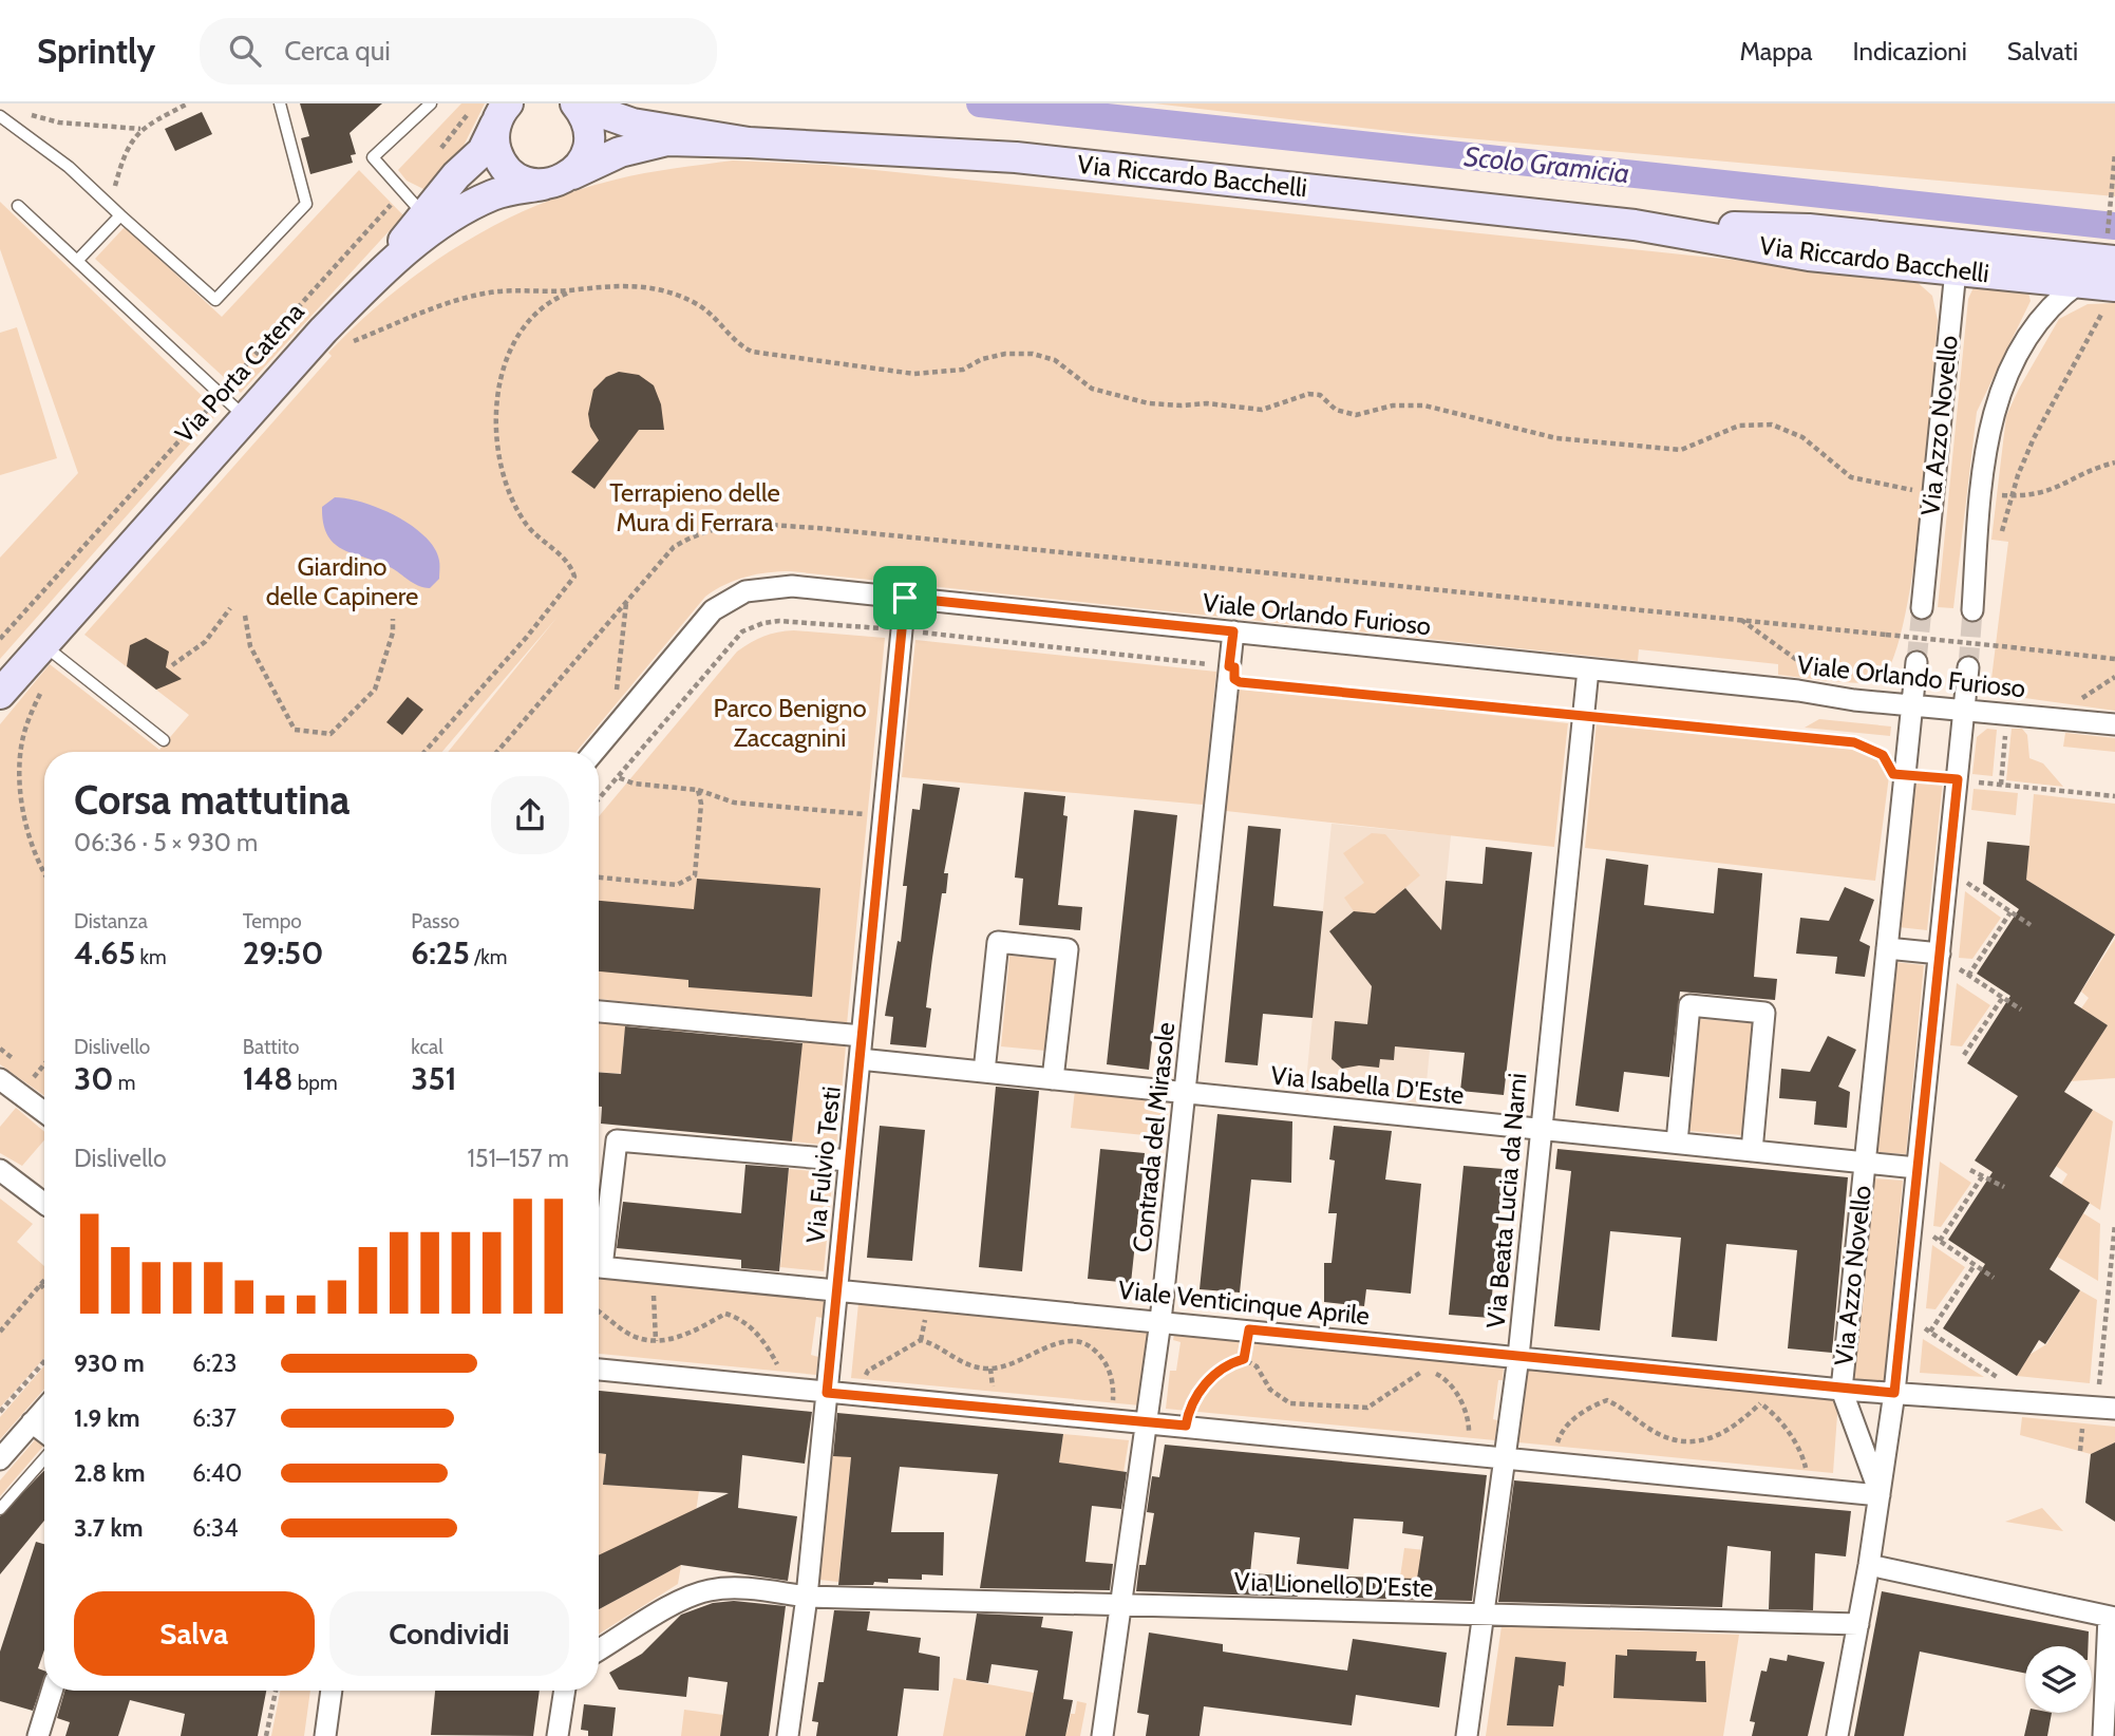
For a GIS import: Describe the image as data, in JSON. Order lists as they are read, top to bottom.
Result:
{
  "streets": {
    "main road": ["Via Riccardo Bacchelli", "Via Porta Catena"],
    "street": [
      "Via Azzo Novello",
      "Viale Orlando Furioso",
      "Via Isabella D'Este",
      "Contrada del Mirasole",
      "Via Fulvio Testi",
      "Via Beata Lucia da Narni",
      "Viale Venticinque Aprile",
      "Via Lionello D'Este"
    ]
  },
  "crossings": [
    ["Via Riccardo Bacchelli", "Via Porta Catena"],
    ["Via Riccardo Bacchelli", "Via Azzo Novello"],
    ["Via Azzo Novello", "Viale Orlando Furioso"],
    ["Via Azzo Novello", "Via Isabella D'Este"],
    ["Via Azzo Novello", "Viale Venticinque Aprile"],
    ["Via Azzo Novello", "Via Lionello D'Este"],
    ["Viale Orlando Furioso", "Contrada del Mirasole"],
    ["Viale Orlando Furioso", "Via Fulvio Testi"],
    ["Viale Orlando Furioso", "Via Beata Lucia da Narni"],
    ["Via Isabella D'Este", "Contrada del Mirasole"],
    ["Via Isabella D'Este", "Via Fulvio Testi"],
    ["Via Isabella D'Este", "Via Beata Lucia da Narni"],
    ["Contrada del Mirasole", "Viale Venticinque Aprile"],
    ["Contrada del Mirasole", "Via Lionello D'Este"],
    ["Via Fulvio Testi", "Viale Venticinque Aprile"],
    ["Via Fulvio Testi", "Via Lionello D'Este"],
    ["Via Beata Lucia da Narni", "Viale Venticinque Aprile"],
    ["Via Beata Lucia da Narni", "Via Lionello D'Este"]
  ],
  "water": ["Scolo Gramicia"],
  "parks": ["Terrapieno delle Mura di Ferrara", "Giardino delle Capinere", "Parco Benigno Zaccagnini"],
  "page": {
    "header": "Sprintly",
    "search": "Cerca qui",
    "nav": ["Mappa", "Indicazioni", "Salvati"],
    "heading": ["Corsa mattutina", "06:36 · 5 × 930 m"],
    "stats": [
      ["Distanza", "4.65 km"],
      ["Tempo", "29:50"],
      ["Passo", "6:25 /km"],
      ["Dislivello", "30 m"],
      ["Battito", "148 bpm"],
      ["kcal", "351"]
    ],
    "chart": ["Dislivello", "151–157 m"],
    "list": [
      {
        "name": "930 m",
        "note": "6:23"
      },
      {
        "name": "1.9 km",
        "note": "6:37"
      },
      {
        "name": "2.8 km",
        "note": "6:40"
      },
      {
        "name": "3.7 km",
        "note": "6:34"
      }
    ],
    "buttons": ["Salva", "Condividi"]
  }
}
